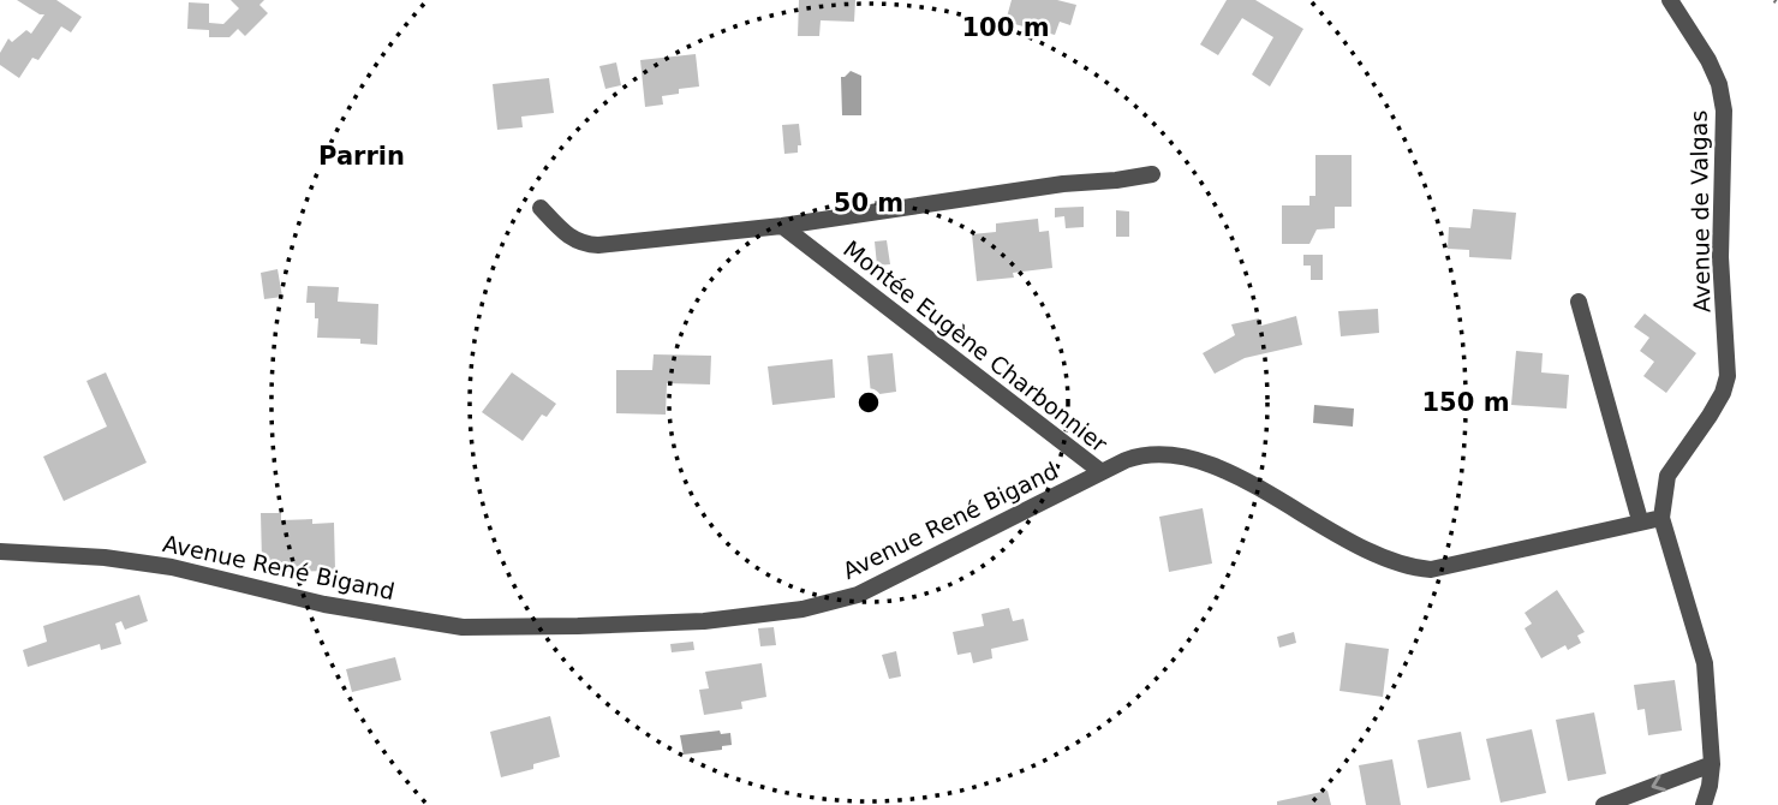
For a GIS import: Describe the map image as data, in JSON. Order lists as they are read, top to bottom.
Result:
{
  "streets": {
    "street": ["Avenue de Valgas", "Montée Eugène Charbonnier", "Avenue René Bigand"]
  },
  "crossings": [
    ["Avenue de Valgas", "Avenue René Bigand"],
    ["Montée Eugène Charbonnier", "Avenue René Bigand"]
  ],
  "districts": ["Parrin"],
  "rings": ["100 m", "50 m", "150 m"]
}
